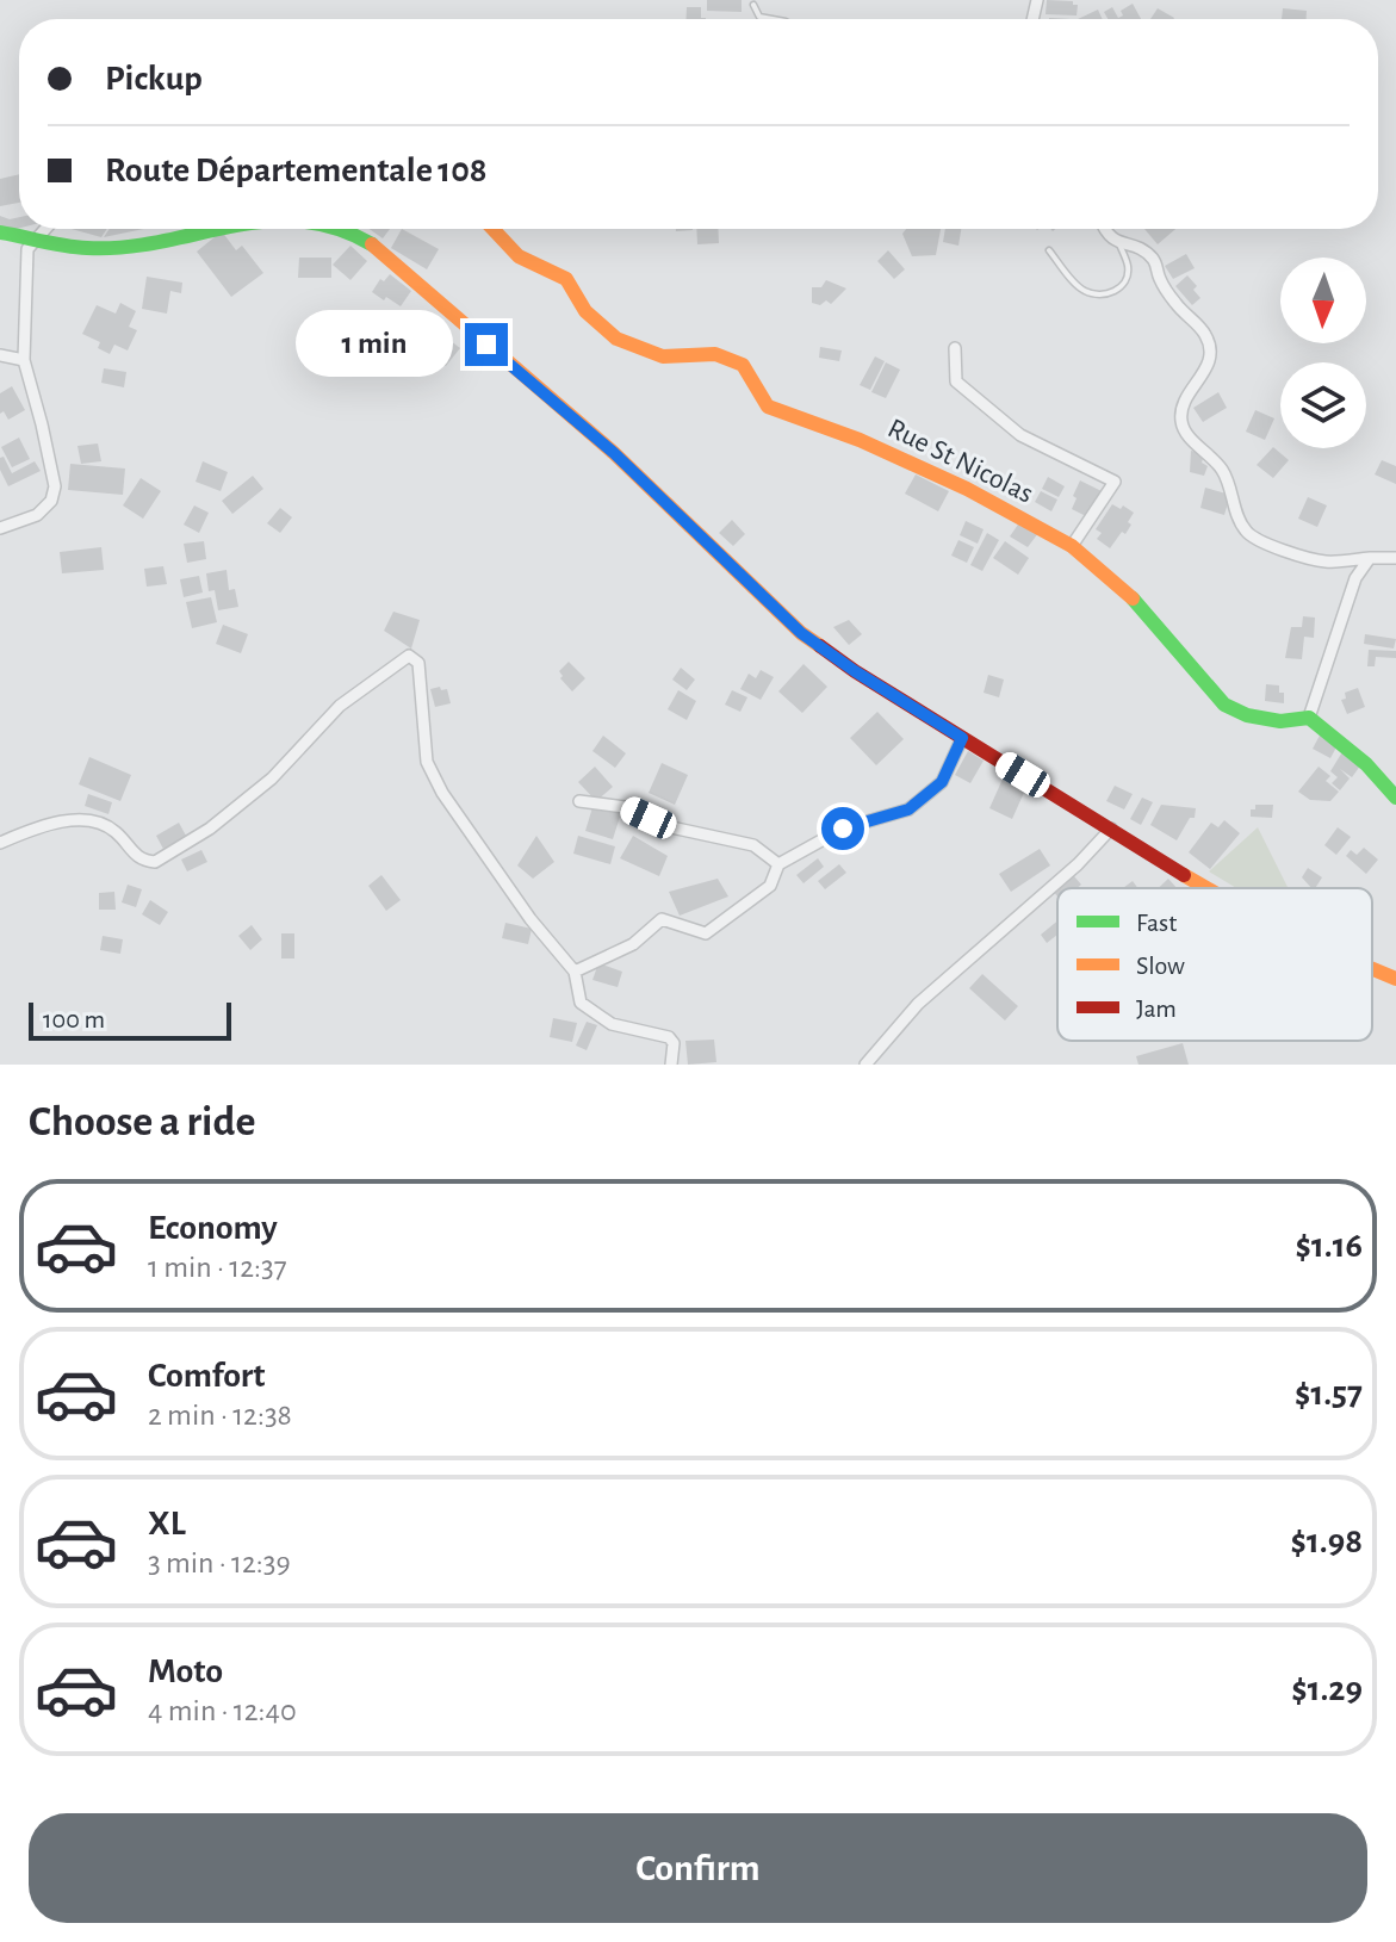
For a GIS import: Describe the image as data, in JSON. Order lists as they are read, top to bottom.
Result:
{
  "streets": {
    "main road": ["Rue St Nicolas"]
  },
  "legend": ["Fast", "Slow", "Jam"],
  "scale_bar": "100 m",
  "north": "bottom",
  "page": {
    "banner": ["Pickup", "Route Départementale 108"],
    "bubble": "1 min",
    "scale": "100 m",
    "heading": "Choose a ride",
    "list": [
      {
        "name": "Economy",
        "note": "1 min · 12:37",
        "value": "$1.16"
      },
      {
        "name": "Comfort",
        "note": "2 min · 12:38",
        "value": "$1.57"
      },
      {
        "name": "XL",
        "note": "3 min · 12:39",
        "value": "$1.98"
      },
      {
        "name": "Moto",
        "note": "4 min · 12:40",
        "value": "$1.29"
      }
    ],
    "buttons": "Confirm"
  }
}
